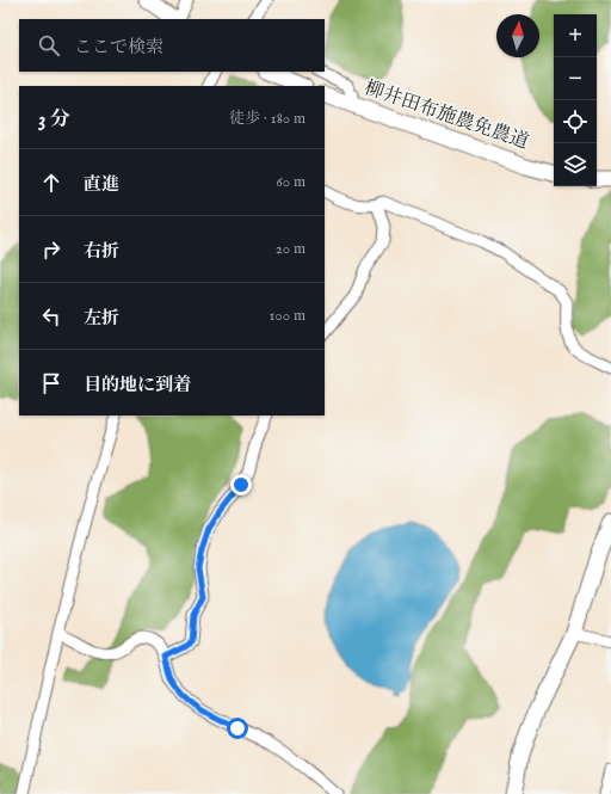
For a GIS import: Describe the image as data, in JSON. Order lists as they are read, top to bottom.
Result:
{
  "streets": {
    "street": ["柳井田布施農免農道"]
  },
  "north": "top",
  "page": {
    "map_buttons": ["+", "−"],
    "search": "ここで検索",
    "heading": ["3 分", "徒歩 · 180 m"],
    "list": [
      ["直進", "60 m"],
      ["右折", "20 m"],
      ["左折", "100 m"],
      "目的地に到着"
    ]
  }
}
